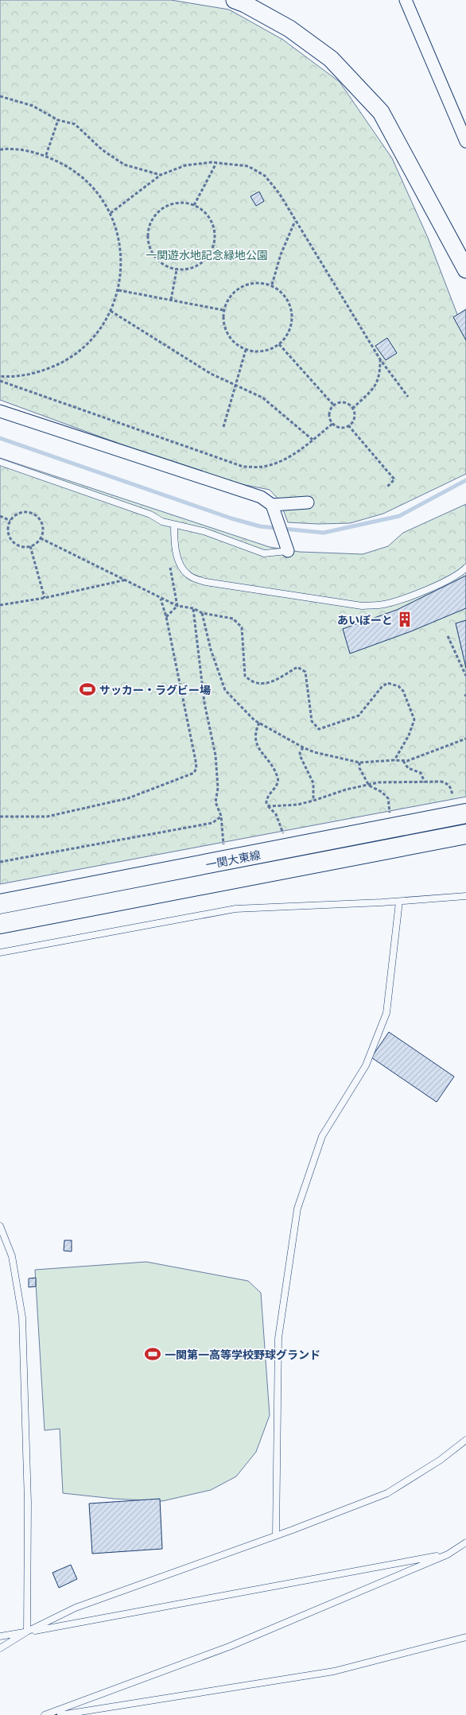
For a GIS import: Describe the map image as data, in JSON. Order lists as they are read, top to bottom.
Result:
{
  "streets": {
    "main road": ["一関大東線"]
  },
  "parks": ["一関遊水地記念緑地公園"],
  "places": {
    "building": ["あいぽーと"],
    "sports": ["サッカー・ラグビー場", "一関第一高等学校野球グランド"]
  }
}
